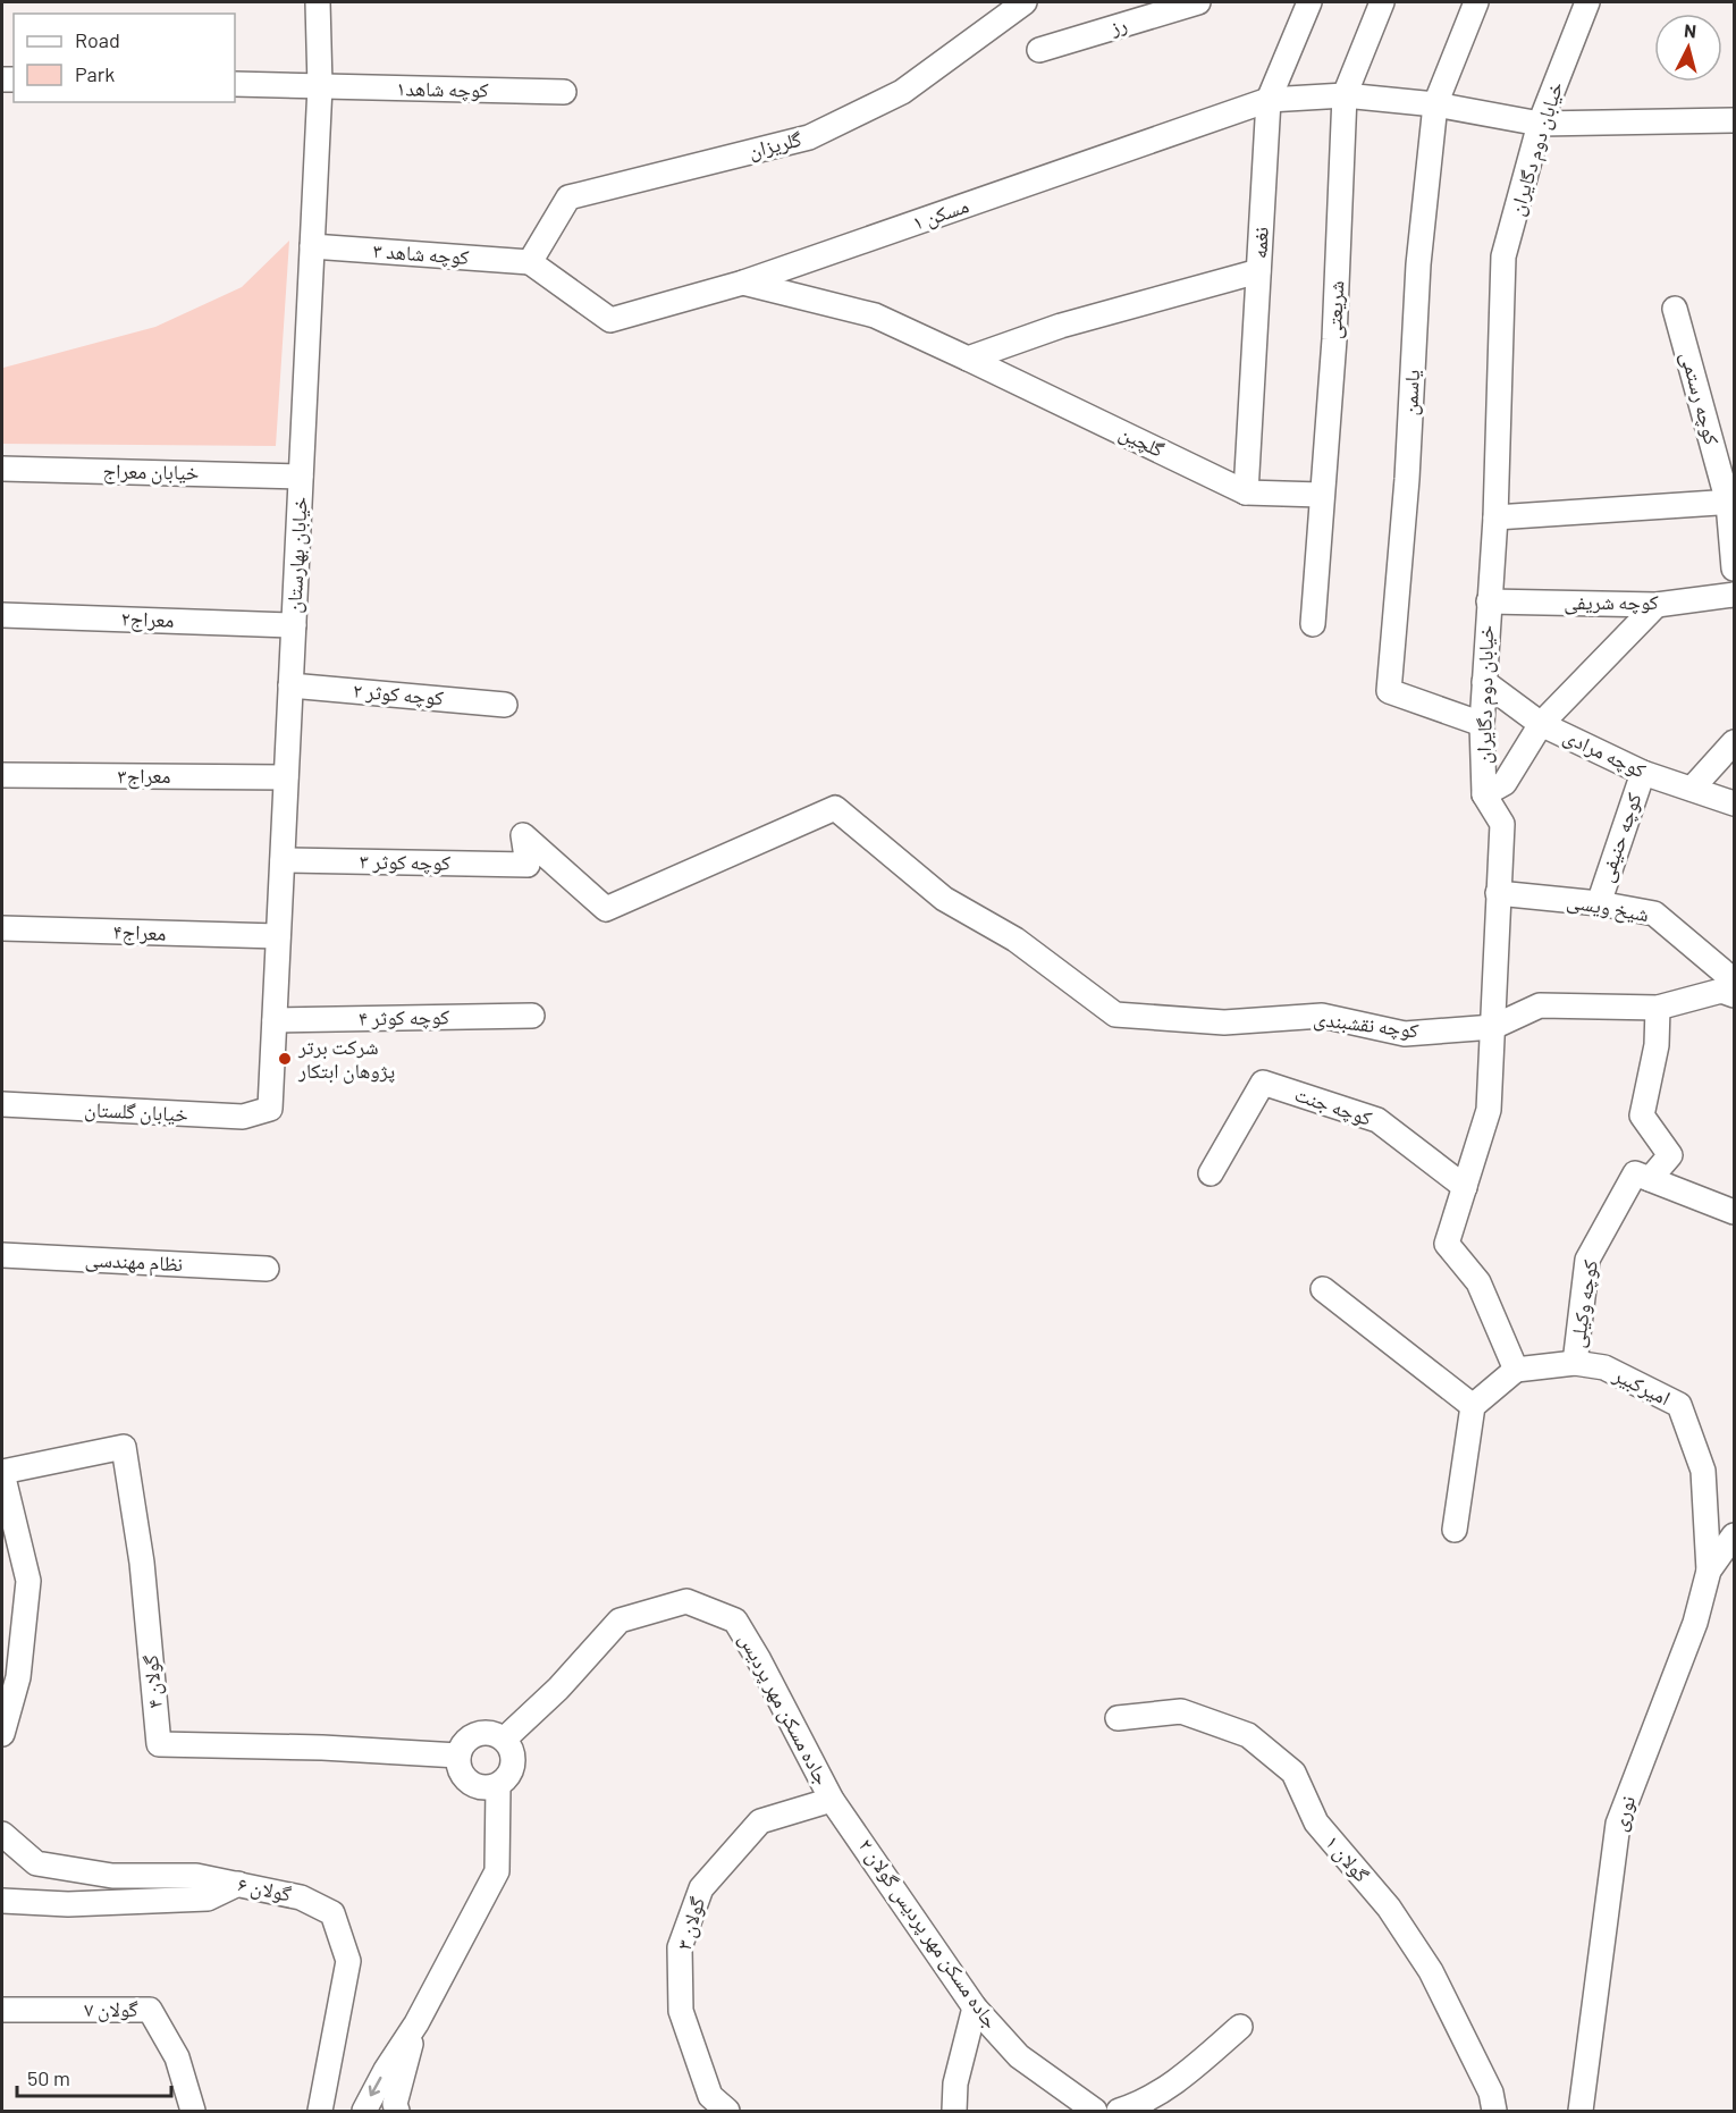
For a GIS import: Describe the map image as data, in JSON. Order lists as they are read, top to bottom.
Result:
{
  "streets": {
    "street": [
      "رز",
      "کوچه شاهد۱",
      "گلریزان",
      "خیابان دوم دگایران",
      "مسکن ۱",
      "نغمه",
      "کوچه شاهد ۳",
      "شریعتی",
      "یاسمن",
      "کوچه رستمی",
      "گلچین",
      "خیابان معراج",
      "خیابان بهارستان",
      "کوچه شریفی",
      "معراج۲",
      "کوچه کوثر ۲",
      "کوچه مرادی",
      "معراج۳",
      "کوچه حنیفی",
      "کوچه کوثر ۳",
      "شیخ ویسی",
      "معراج۴",
      "کوچه کوثر ۴",
      "کوچه نقشبندی",
      "کوچه جنت",
      "خیابان گلستان",
      "نظام مهندسی",
      "کوچه وکیلی",
      "امیرکبیر",
      "گولان ۴",
      "جاده مسکن مهر پردیس",
      "نوری",
      "گولان ۱",
      "گولان ۶",
      "گولان ۳",
      "جاده مسکن مهر پردیس گولان ۲",
      "گولان ۷"
    ]
  },
  "crossings": [
    ["کوچه شاهد۱", "خیابان بهارستان"],
    ["گلریزان", "مسکن ۱"],
    ["گلریزان", "کوچه شاهد ۳"],
    ["خیابان دوم دگایران", "مسکن ۱"],
    ["خیابان دوم دگایران", "یاسمن"],
    ["خیابان دوم دگایران", "کوچه شریفی"],
    ["خیابان دوم دگایران", "کوچه مرادی"],
    ["خیابان دوم دگایران", "شیخ ویسی"],
    ["خیابان دوم دگایران", "کوچه نقشبندی"],
    ["خیابان دوم دگایران", "کوچه جنت"],
    ["خیابان دوم دگایران", "امیرکبیر"],
    ["مسکن ۱", "نغمه"],
    ["مسکن ۱", "کوچه شاهد ۳"],
    ["مسکن ۱", "شریعتی"],
    ["مسکن ۱", "یاسمن"],
    ["مسکن ۱", "گلچین"],
    ["نغمه", "گلچین"],
    ["کوچه شاهد ۳", "خیابان بهارستان"],
    ["شریعتی", "گلچین"],
    ["خیابان معراج", "خیابان بهارستان"],
    ["خیابان بهارستان", "معراج۲"],
    ["خیابان بهارستان", "کوچه کوثر ۲"],
    ["خیابان بهارستان", "معراج۳"],
    ["خیابان بهارستان", "کوچه کوثر ۳"],
    ["خیابان بهارستان", "معراج۴"],
    ["خیابان بهارستان", "کوچه کوثر ۴"],
    ["خیابان بهارستان", "خیابان گلستان"],
    ["کوچه مرادی", "کوچه حنیفی"],
    ["کوچه حنیفی", "شیخ ویسی"],
    ["کوچه کوثر ۳", "کوچه نقشبندی"],
    ["کوچه نقشبندی", "کوچه وکیلی"],
    ["کوچه وکیلی", "امیرکبیر"],
    ["امیرکبیر", "نوری"],
    ["گولان ۴", "جاده مسکن مهر پردیس"],
    ["جاده مسکن مهر پردیس", "گولان ۳"],
    ["جاده مسکن مهر پردیس", "جاده مسکن مهر پردیس گولان ۲"],
    ["گولان ۳", "جاده مسکن مهر پردیس گولان ۲"]
  ],
  "places": ["شرکت برتر پژوهان ابتکار"],
  "legend": ["Road", "Park"],
  "scale_bar": "50 m",
  "north": "top"
}
